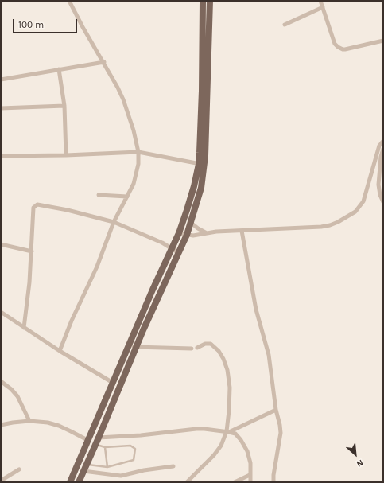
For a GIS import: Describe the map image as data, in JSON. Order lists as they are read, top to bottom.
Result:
{
  "scale_bar": "100 m",
  "north": "bottom right"
}
